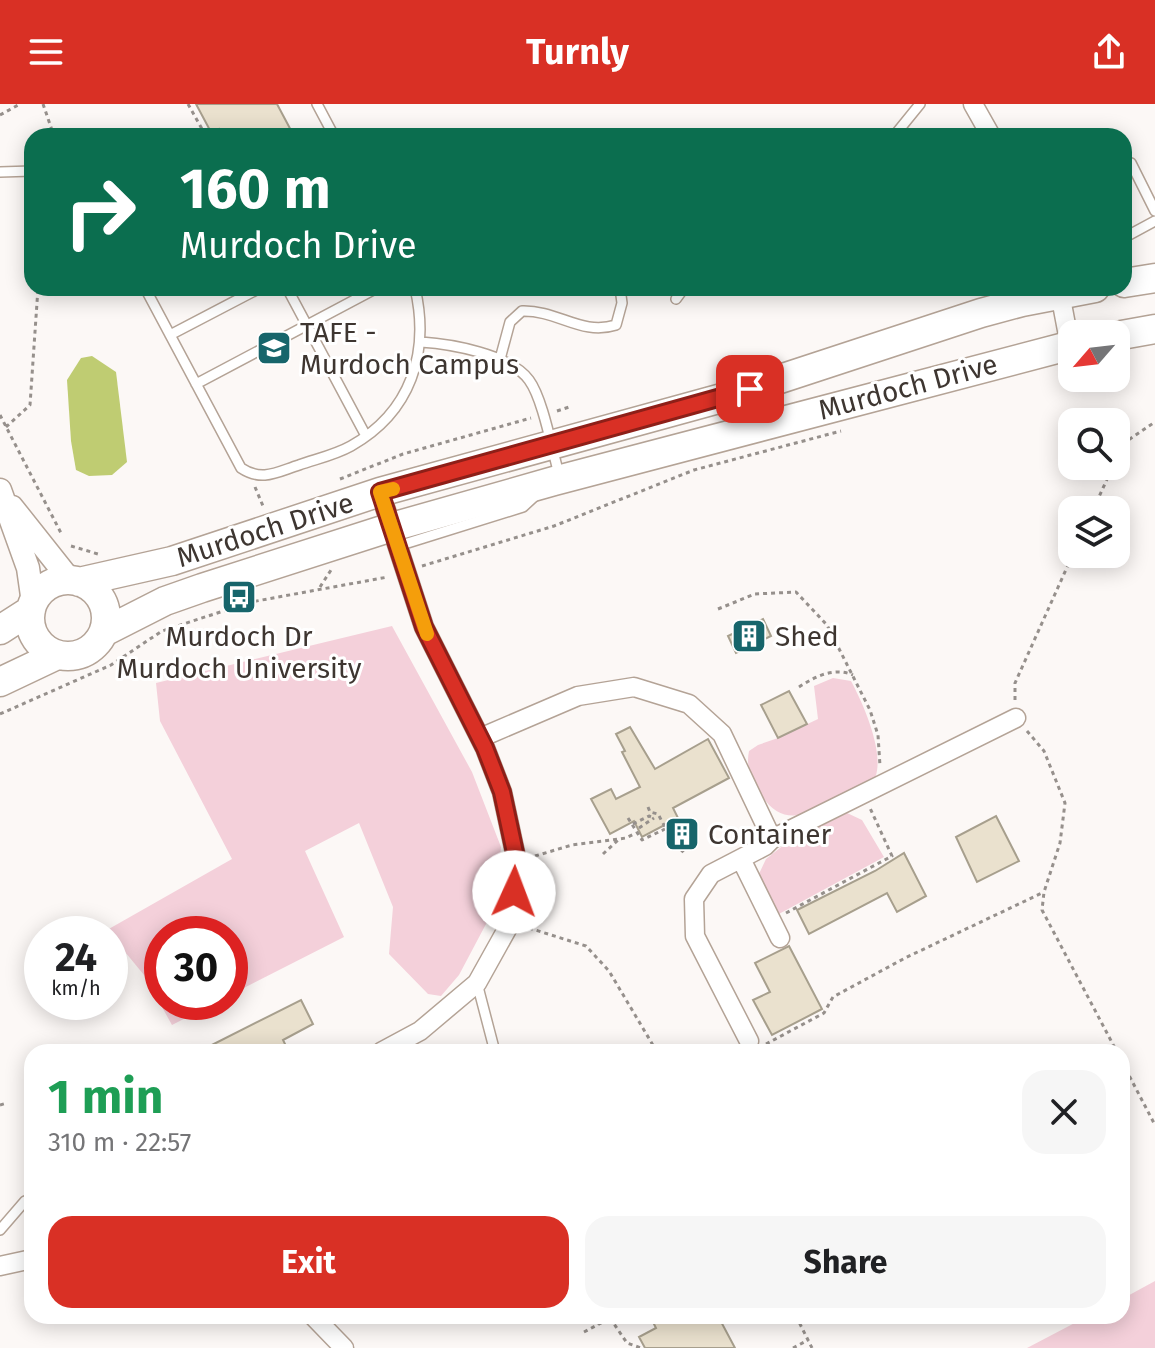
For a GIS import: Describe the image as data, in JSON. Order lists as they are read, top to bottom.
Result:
{
  "streets": {
    "main road": ["Murdoch Drive"]
  },
  "places": {
    "school or university": ["TAFE - Murdoch Campus"],
    "bus stop": ["Murdoch Dr Murdoch University"],
    "building": ["Shed", "Container"]
  },
  "north": "bottom left",
  "page": {
    "header": "Turnly",
    "turn": ["160 m", "Murdoch Drive"],
    "speed": "24 km/h",
    "limit": "30",
    "heading": ["1 min", "310 m · 22:57"],
    "buttons": ["Exit", "Share"]
  }
}
